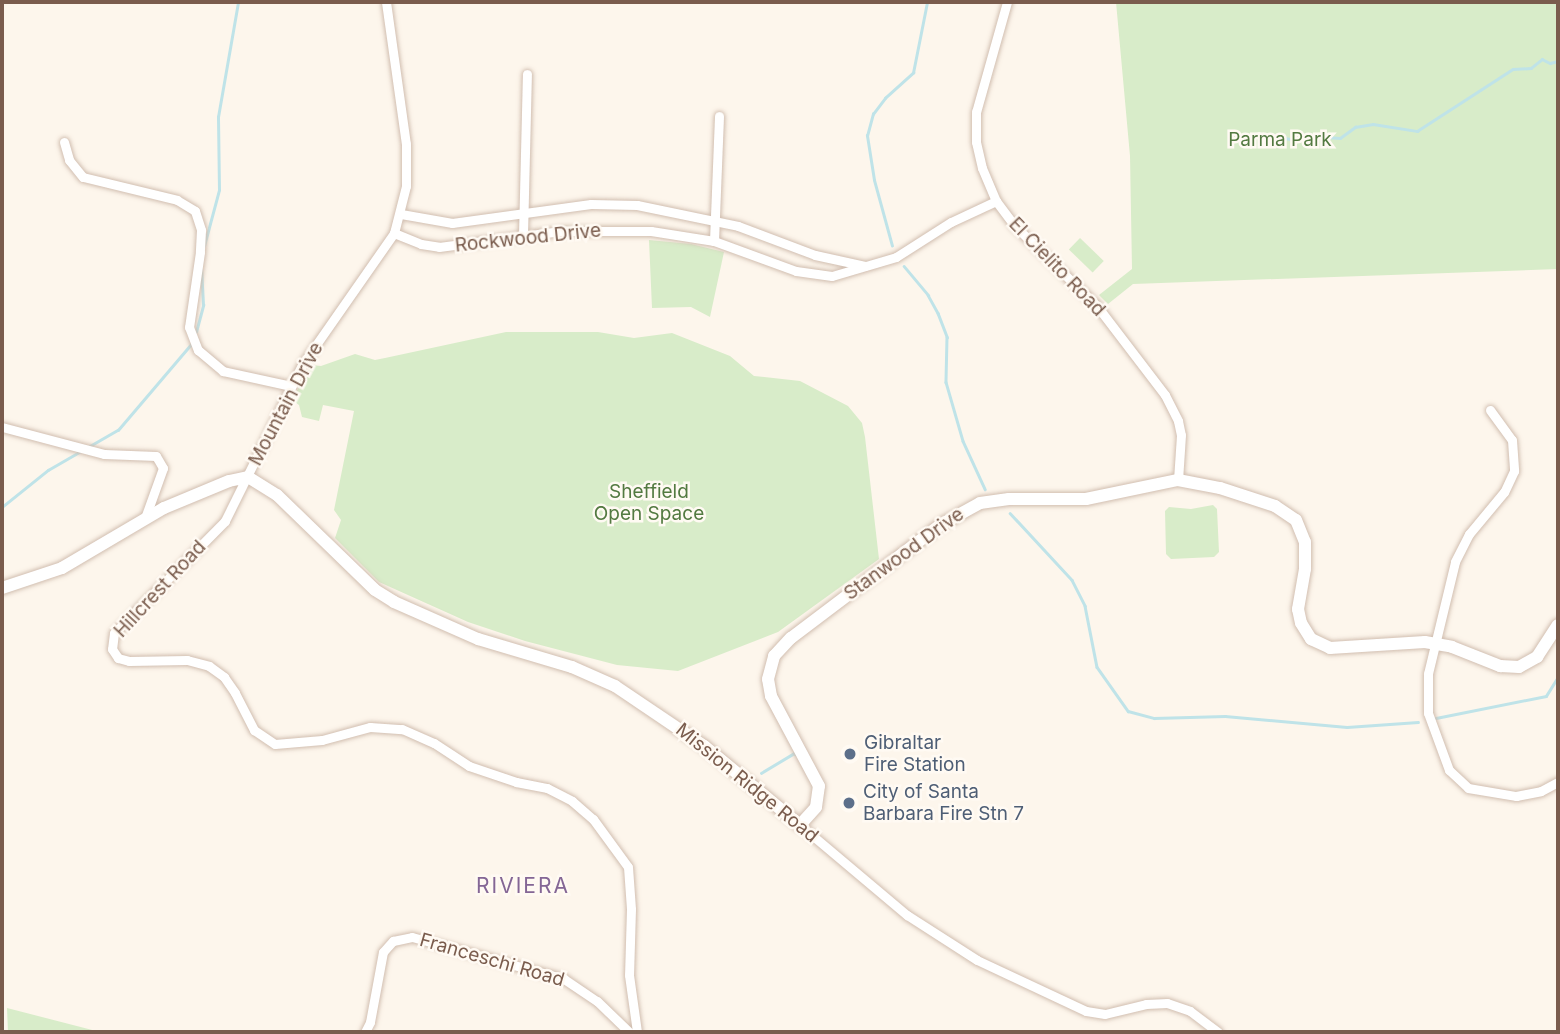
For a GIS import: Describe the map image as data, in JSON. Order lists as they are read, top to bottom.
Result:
{
  "streets": {
    "main road": ["Mountain Drive", "Stanwood Drive", "Mission Ridge Road"],
    "street": [
      "Rockwood Drive",
      "El Cielito Road",
      "Hillcrest Road",
      "Franceschi Road"
    ]
  },
  "crossings": [
    ["Rockwood Drive", "El Cielito Road"],
    ["Rockwood Drive", "Mountain Drive"],
    ["El Cielito Road", "Stanwood Drive"],
    ["Mountain Drive", "Hillcrest Road"],
    ["Mountain Drive", "Mission Ridge Road"],
    ["Stanwood Drive", "Mission Ridge Road"],
    ["Hillcrest Road", "Mission Ridge Road"]
  ],
  "districts": ["RIVIERA"],
  "parks": ["Parma Park", "Sheffield Open Space"],
  "places": ["Gibraltar Fire Station", "City of Santa Barbara Fire Stn 7"]
}
